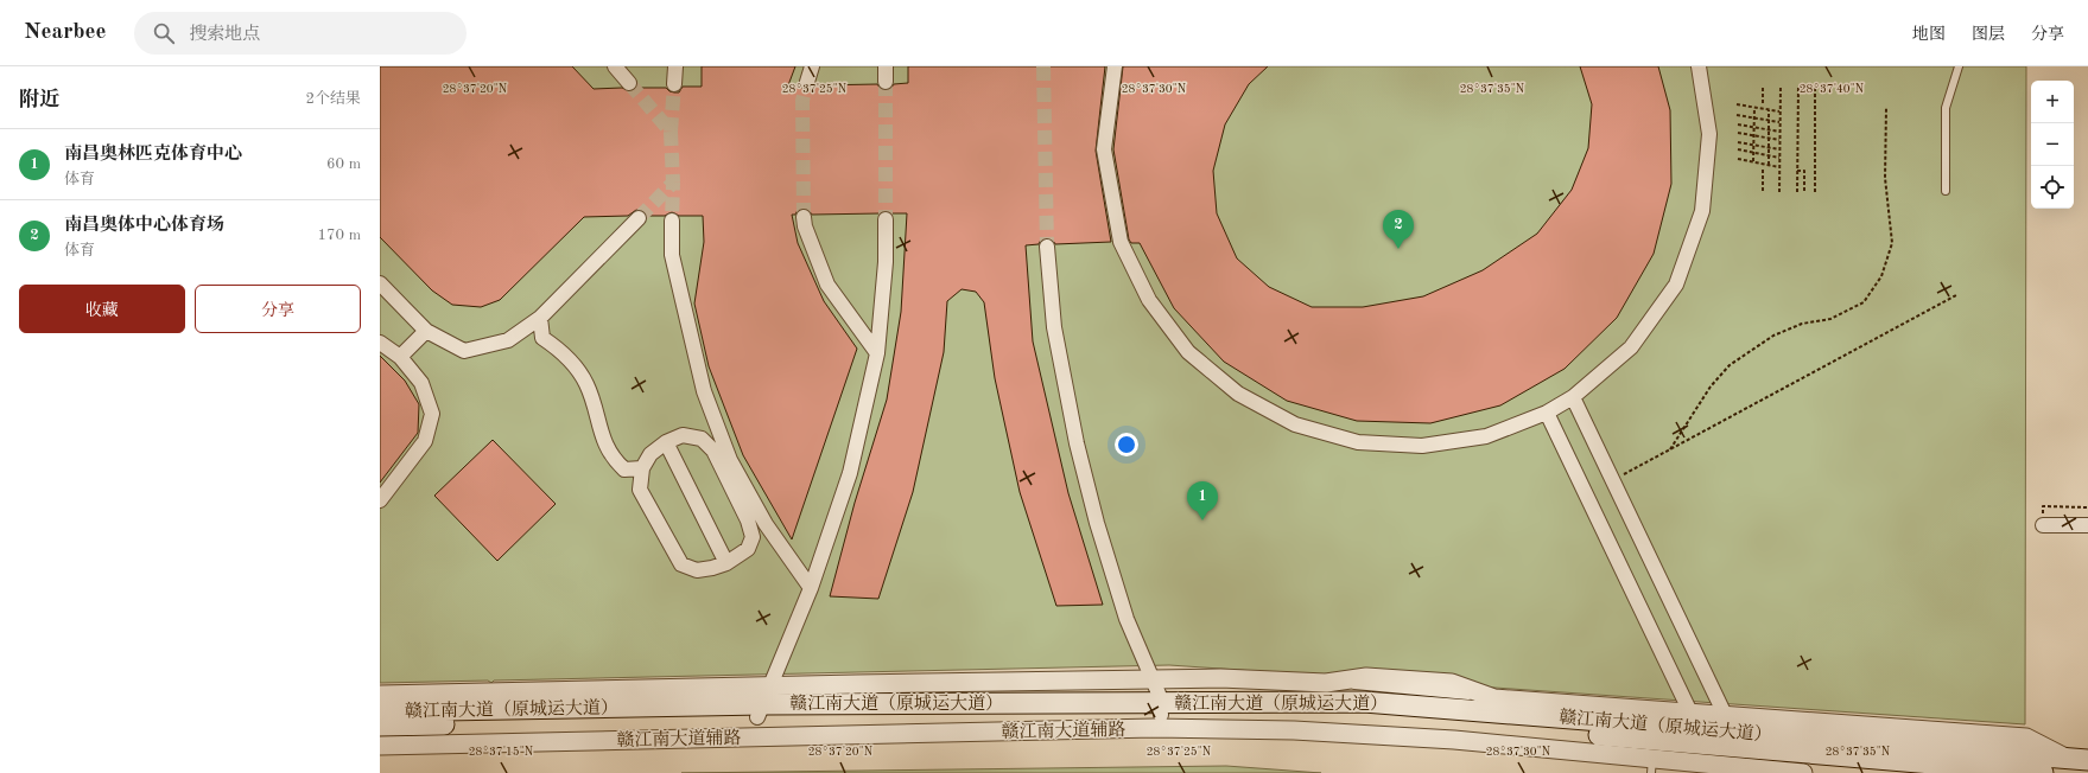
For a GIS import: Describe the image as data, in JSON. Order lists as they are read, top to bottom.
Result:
{
  "streets": {
    "main road": ["赣江南大道（原城运大道）"],
    "street": ["赣江南大道辅路"]
  },
  "page": {
    "header": "Nearbee",
    "search": "搜索地点",
    "nav": ["地图", "图层", "分享"],
    "heading": ["附近", "2个结果"],
    "map_buttons": ["+", "−"],
    "list": [
      {
        "mark": "1",
        "name": "南昌奥林匹克体育中心",
        "note": "体育",
        "value": "60 m"
      },
      {
        "mark": "2",
        "name": "南昌奥体中心体育场",
        "note": "体育",
        "value": "170 m"
      }
    ],
    "pins": ["2", "1"],
    "buttons": ["收藏", "分享"]
  },
  "coordinates": [
    "28°37'20\"N",
    "28°37'25\"N",
    "28°37'30\"N",
    "28°37'35\"N",
    "28°37'40\"N",
    "28°37'15\"N"
  ]
}
